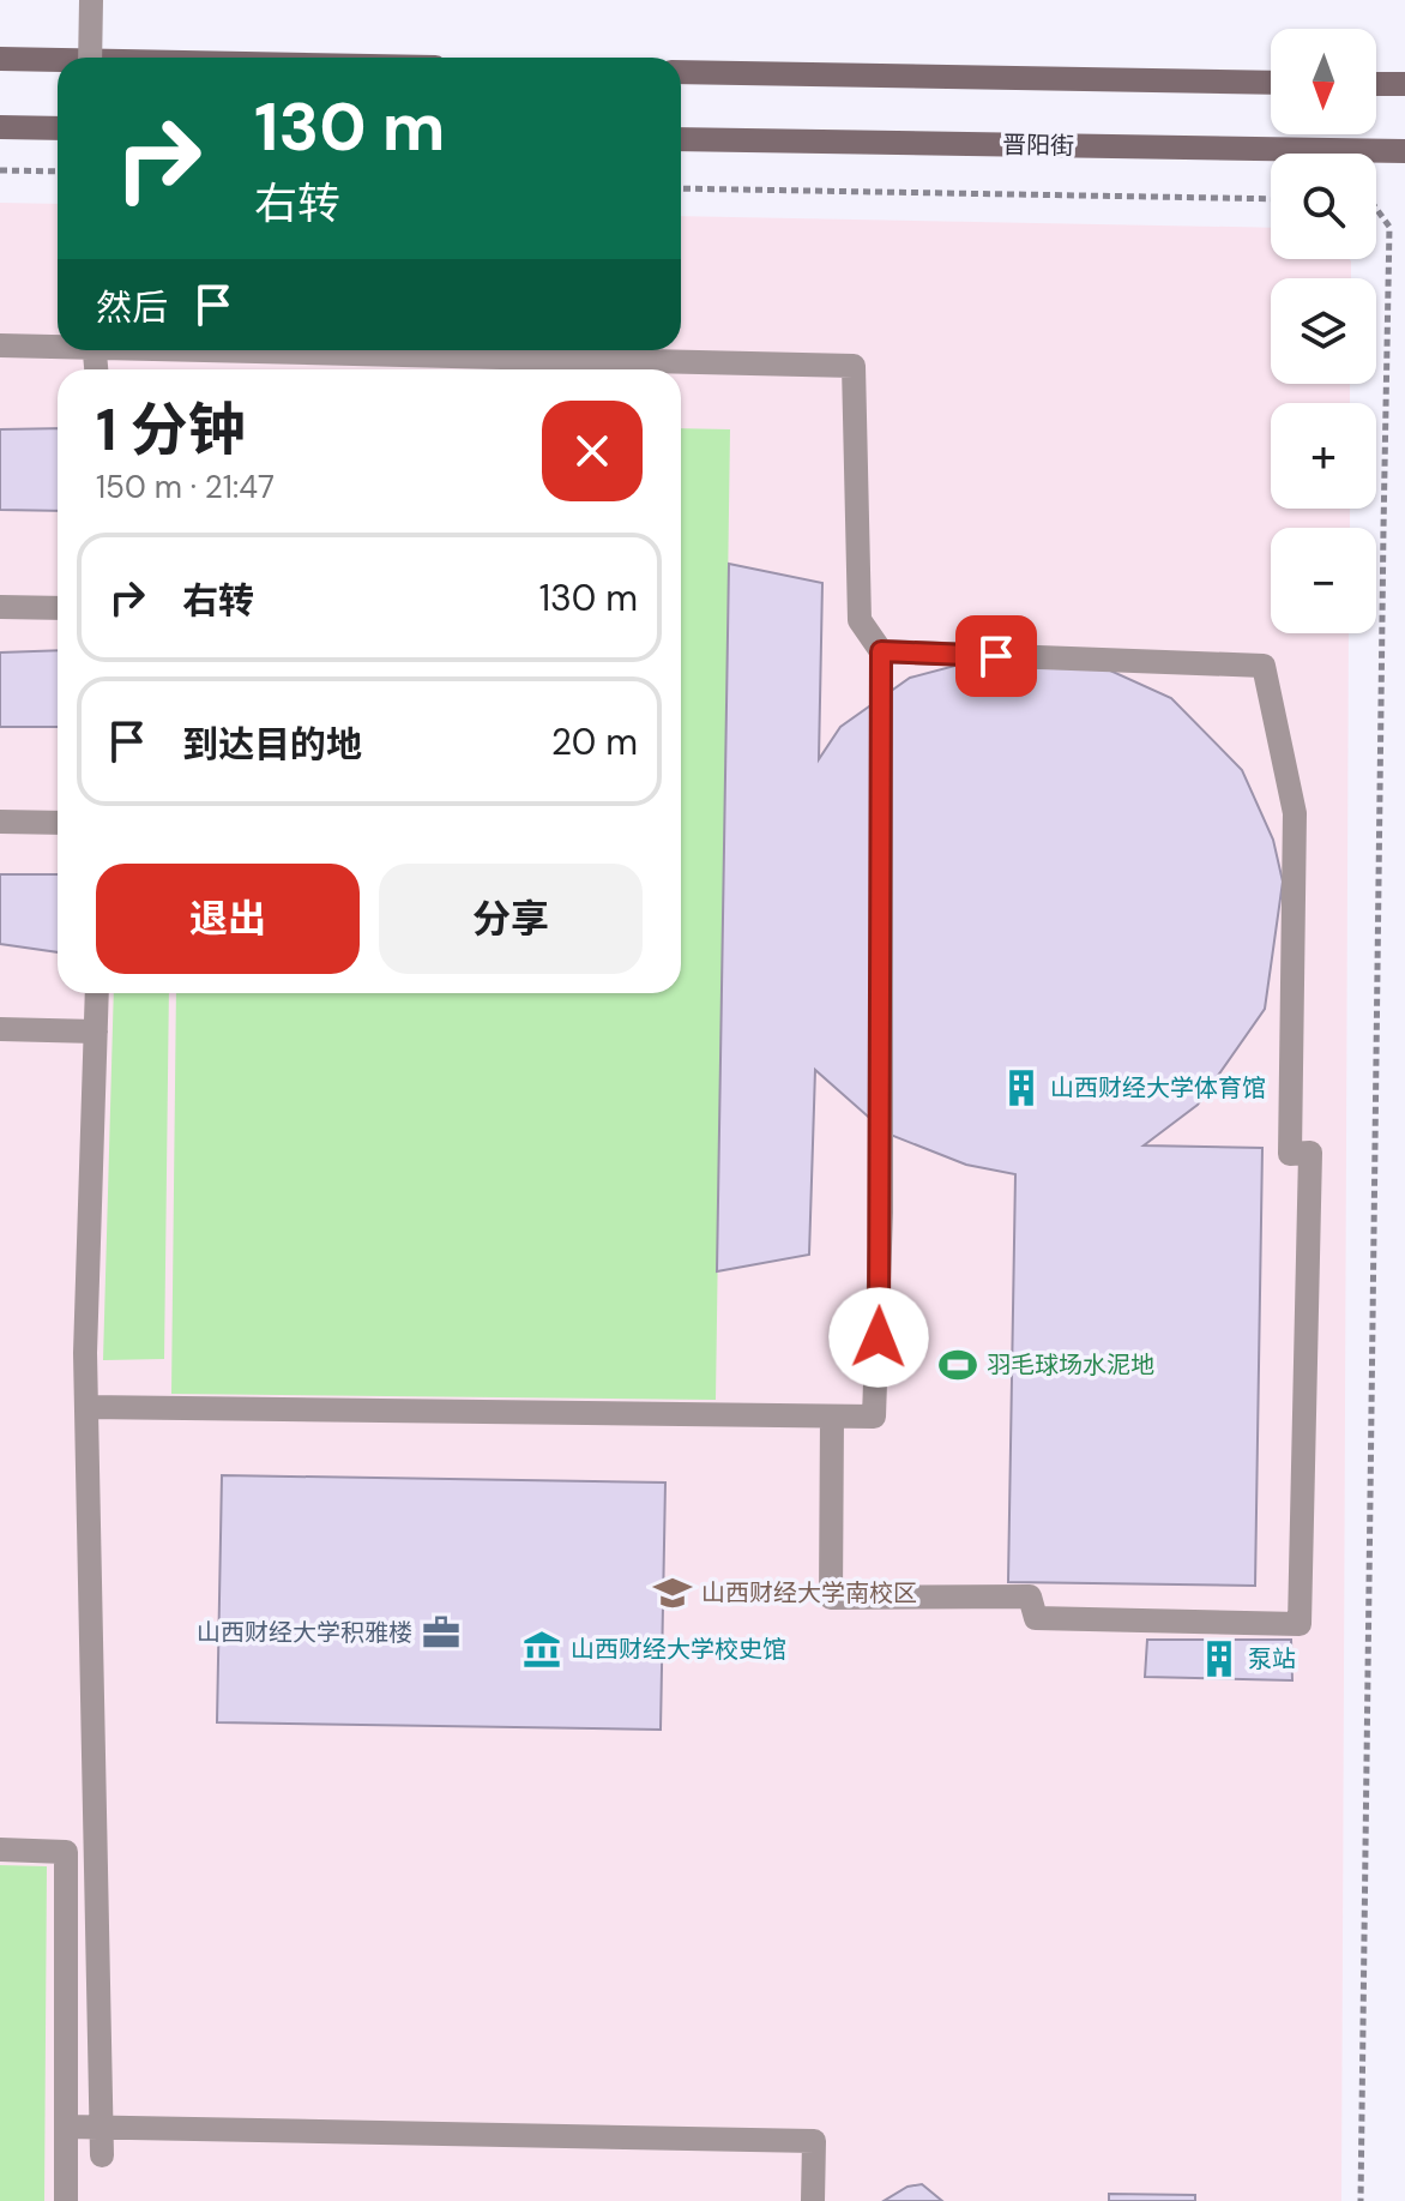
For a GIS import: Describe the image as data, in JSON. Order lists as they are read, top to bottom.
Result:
{
  "streets": {
    "main road": ["晋阳街"]
  },
  "places": {
    "building": ["山西财经大学体育馆", "泵站"],
    "sports": ["羽毛球场水泥地"],
    "school or university": ["山西财经大学南校区"],
    "office": ["山西财经大学积雅楼"],
    "museum": ["山西财经大学校史馆"]
  },
  "north": "bottom",
  "page": {
    "map_buttons": ["+", "−"],
    "turn": ["130 m", "右转"],
    "then": "然后",
    "heading": ["1 分钟", "150 m · 21:47"],
    "list": [
      {
        "name": "右转",
        "value": "130 m"
      },
      {
        "name": "到达目的地",
        "value": "20 m"
      }
    ],
    "buttons": ["退出", "分享"]
  }
}
